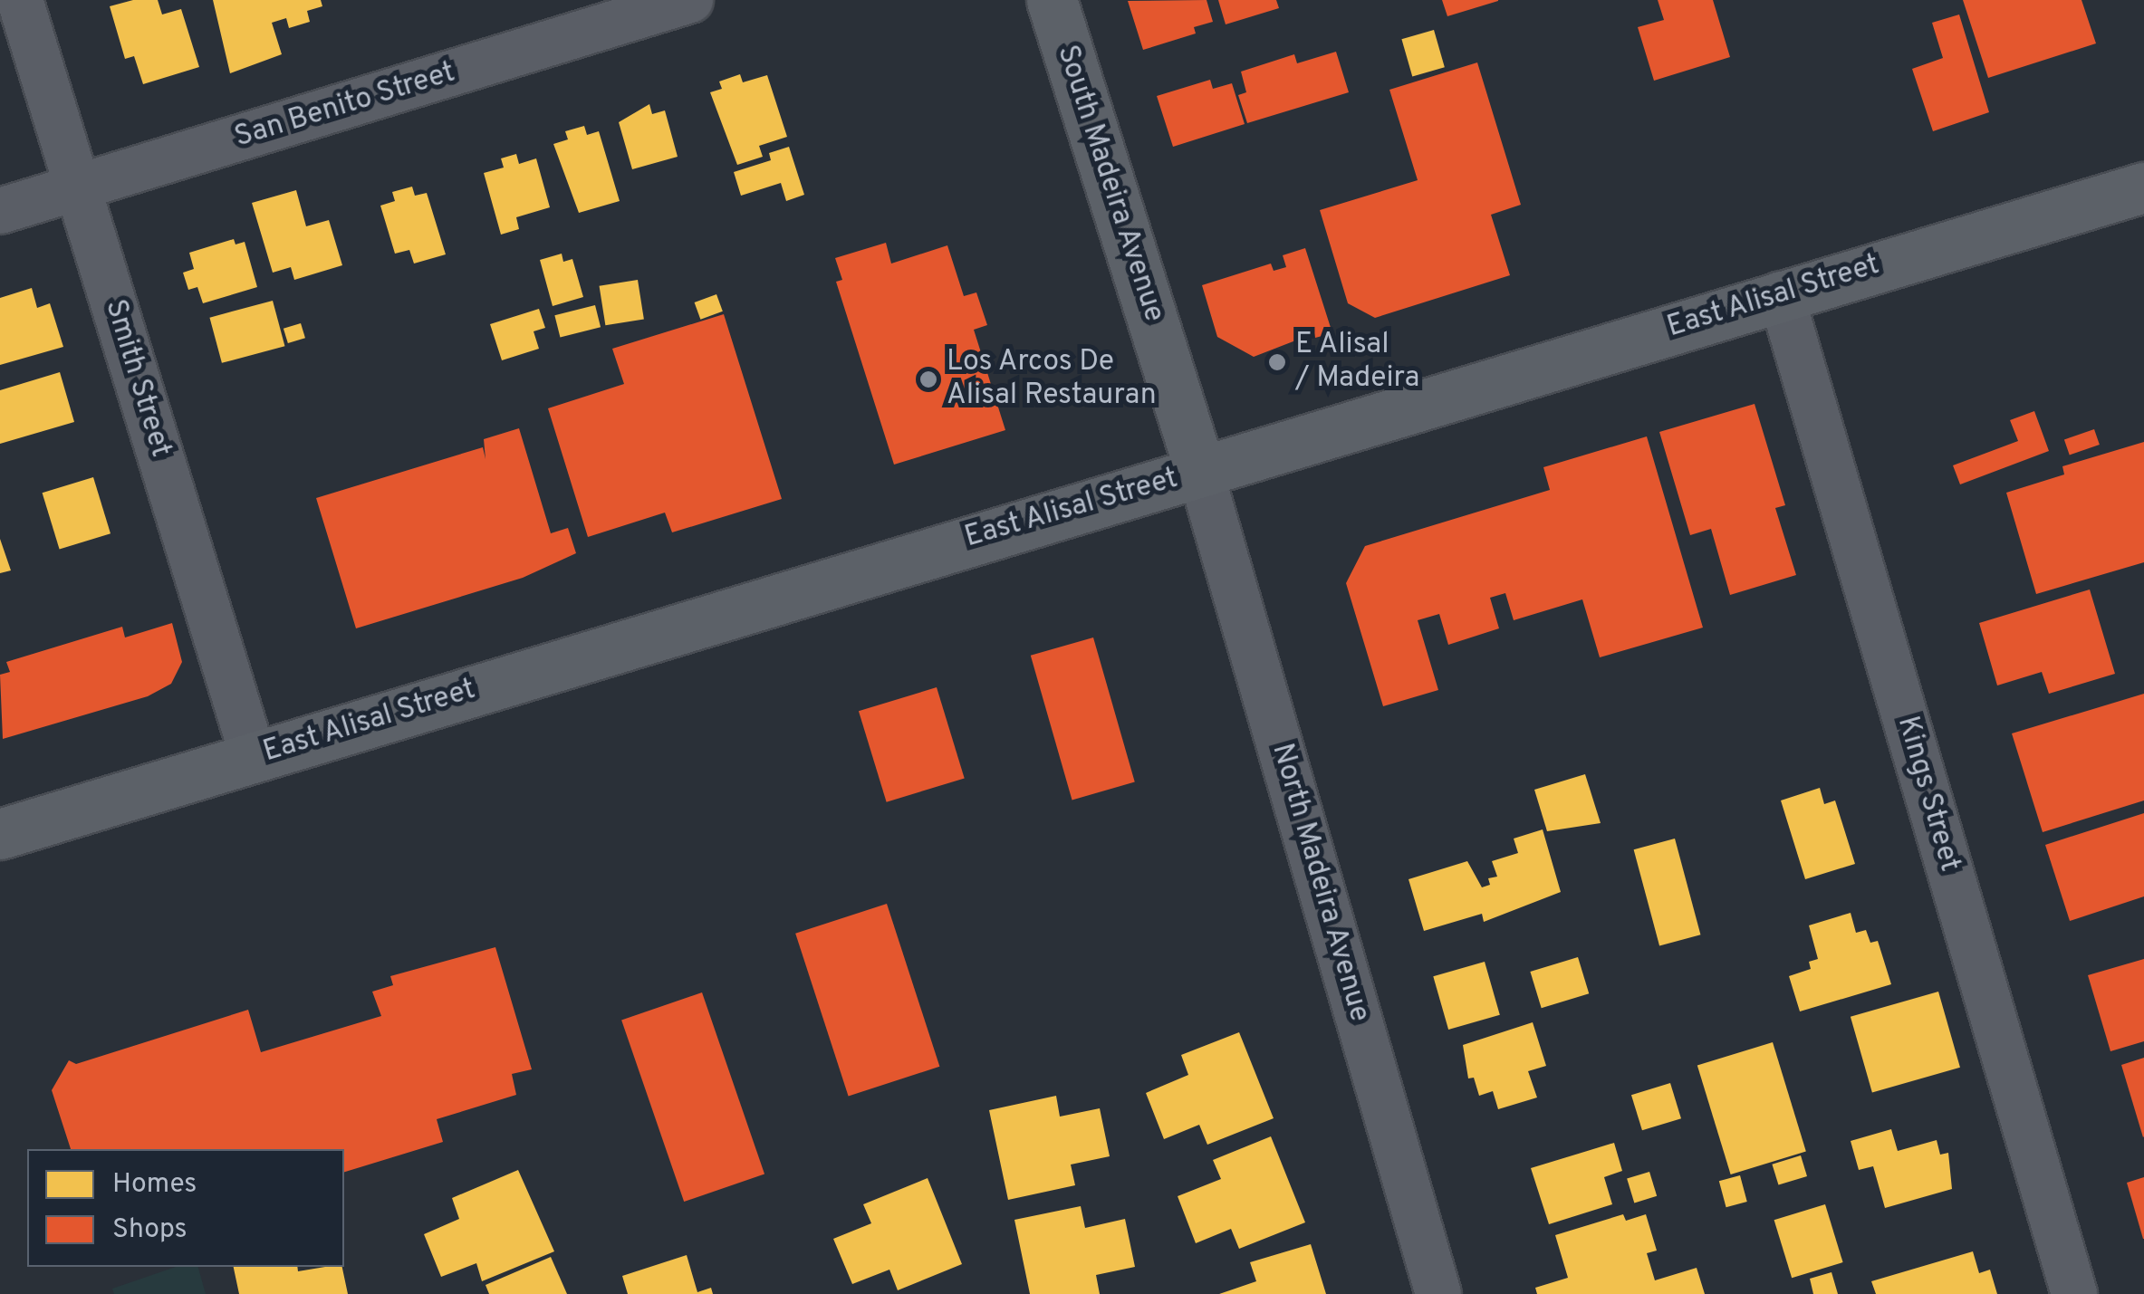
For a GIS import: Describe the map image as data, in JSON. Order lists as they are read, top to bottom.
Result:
{
  "streets": {
    "main road": ["South Madeira Avenue", "East Alisal Street"],
    "street": [
      "San Benito Street",
      "Smith Street",
      "Kings Street",
      "North Madeira Avenue"
    ]
  },
  "crossings": [
    ["San Benito Street", "Smith Street"],
    ["South Madeira Avenue", "East Alisal Street"],
    ["South Madeira Avenue", "North Madeira Avenue"],
    ["East Alisal Street", "Smith Street"],
    ["East Alisal Street", "Kings Street"],
    ["East Alisal Street", "North Madeira Avenue"]
  ],
  "places": ["E Alisal / Madeira", "Los Arcos De Alisal Restauran"],
  "legend": ["Homes", "Shops"]
}
